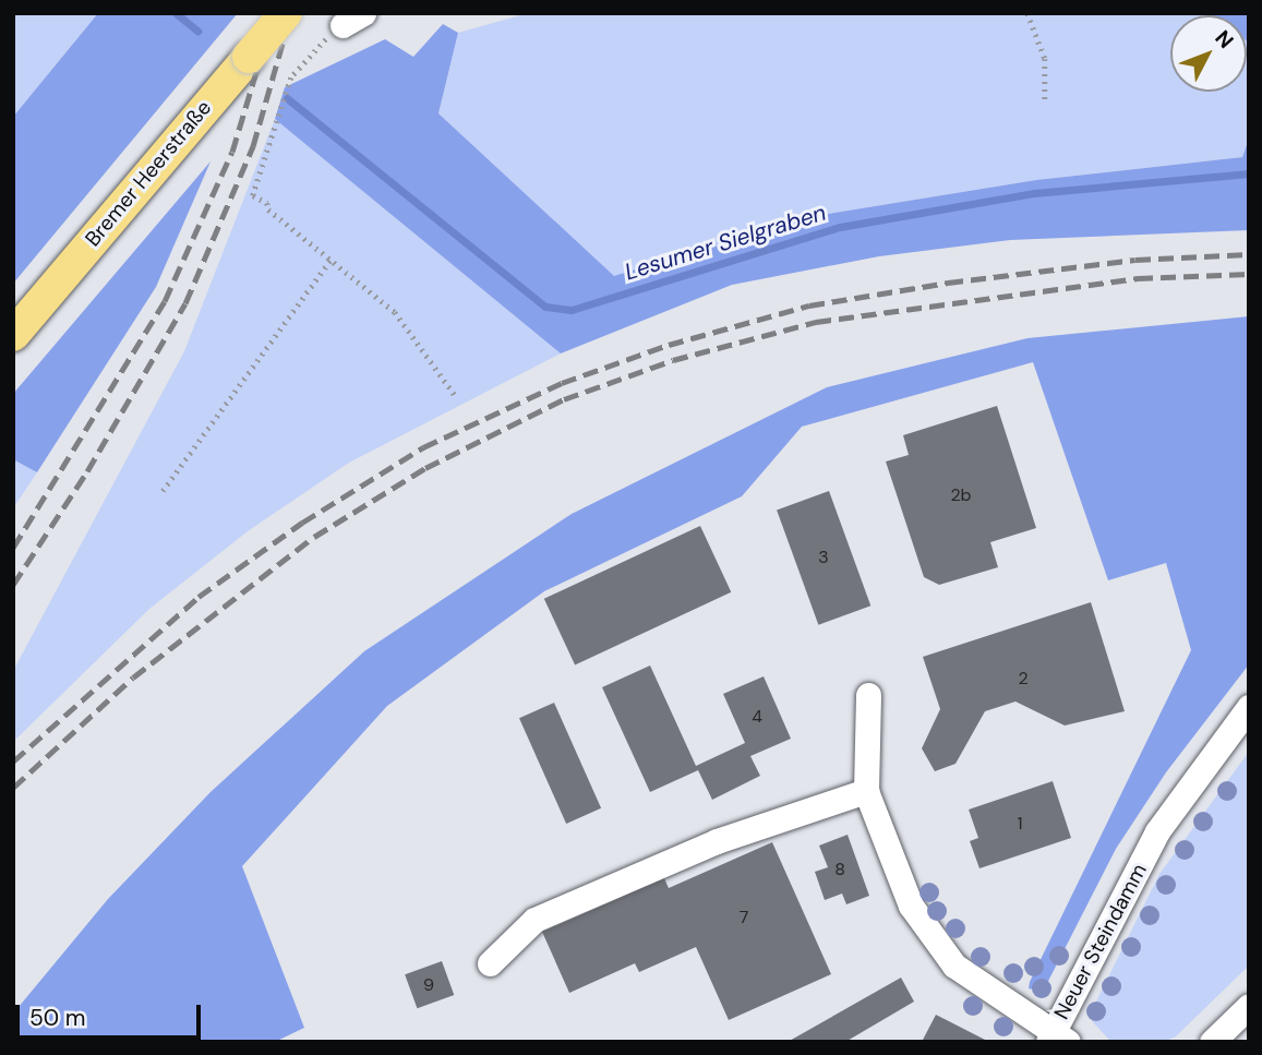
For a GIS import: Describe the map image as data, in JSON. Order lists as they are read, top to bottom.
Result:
{
  "streets": {
    "main road": ["Bremer Heerstraße"],
    "street": ["Neuer Steindamm"]
  },
  "water": ["Lesumer Sielgraben"],
  "house_numbers": [
    "2b",
    "3",
    "2",
    "4",
    "1",
    "8",
    "7",
    "9"
  ],
  "scale_bar": "50 m",
  "north": "top right"
}
